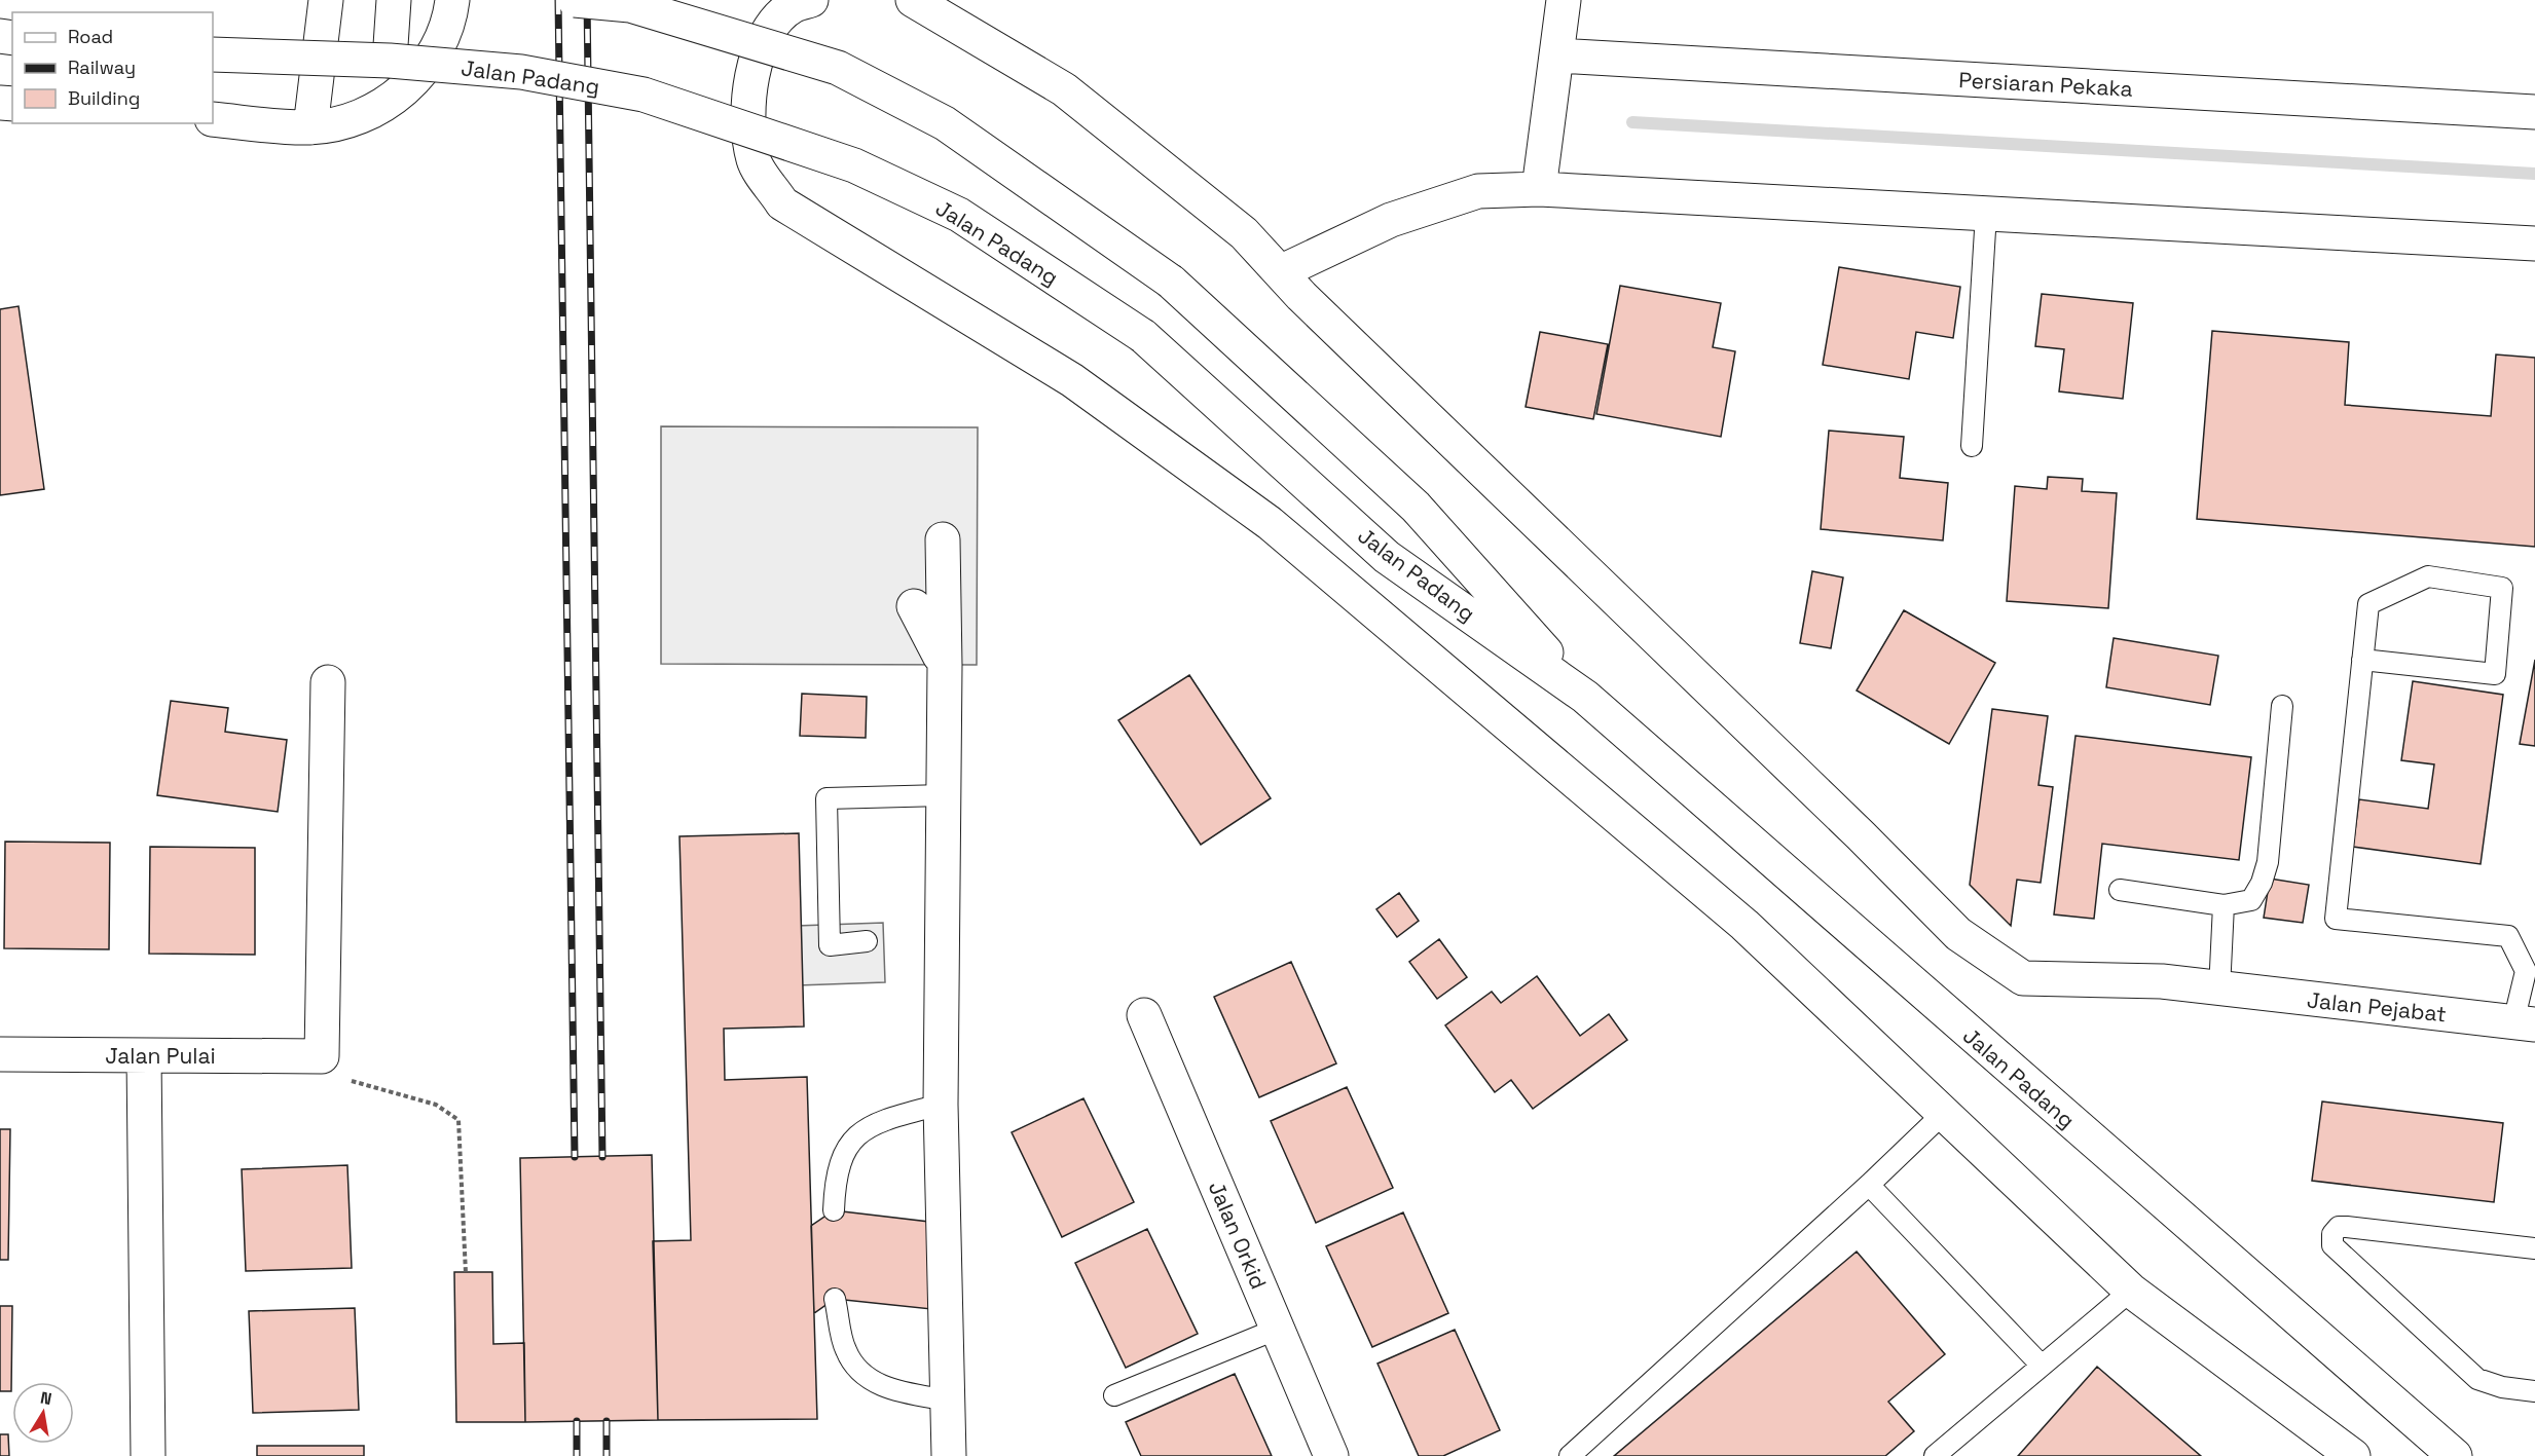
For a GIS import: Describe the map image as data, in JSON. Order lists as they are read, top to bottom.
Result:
{
  "streets": {
    "street": [
      "Jalan Padang",
      "Persiaran Pekaka",
      "Jalan Pejabat",
      "Jalan Pulai",
      "Jalan Orkid"
    ]
  },
  "legend": ["Road", "Railway", "Building"],
  "north": "top"
}
